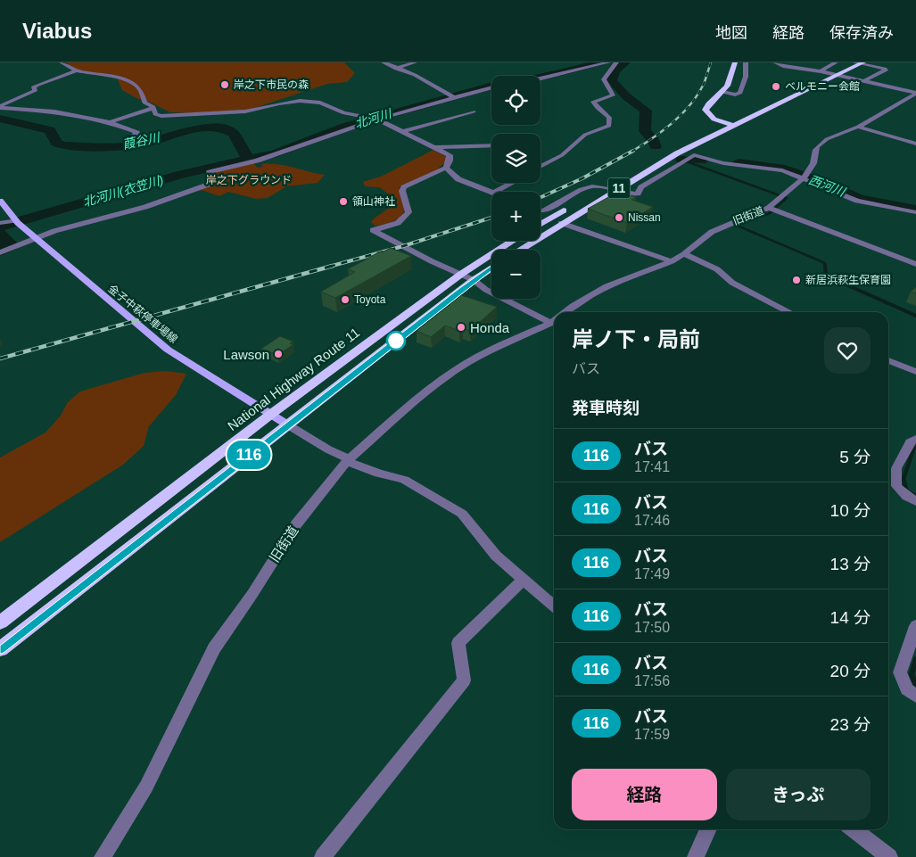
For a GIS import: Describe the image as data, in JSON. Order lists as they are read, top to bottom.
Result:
{
  "streets": {
    "highway": ["11", "National Highway Route 11"],
    "main road": ["金子中萩停車場線"],
    "street": ["旧街道"]
  },
  "crossings": [
    ["金子中萩停車場線", "National Highway Route 11"]
  ],
  "water": [
    "北河川",
    "葭谷川",
    "西河川",
    "北河川(衣笠川)"
  ],
  "parks": ["岸之下グラウンド"],
  "places": [
    "岸之下市民の森",
    "ベルモニー会館",
    "領山神社",
    "Nissan",
    "新居浜萩生保育園",
    "Toyota",
    "Honda",
    "Lawson"
  ],
  "lines": ["bus line 116"],
  "page": {
    "header": "Viabus",
    "nav": ["地図", "経路", "保存済み"],
    "on_map": "116",
    "map_buttons": ["+", "−"],
    "heading": [
      ["岸ノ下・局前", "バス"],
      "発車時刻"
    ],
    "list": [
      {
        "mark": "116",
        "name": "バス",
        "note": "17:41",
        "value": "5 分"
      },
      {
        "mark": "116",
        "name": "バス",
        "note": "17:46",
        "value": "10 分"
      },
      {
        "mark": "116",
        "name": "バス",
        "note": "17:49",
        "value": "13 分"
      },
      {
        "mark": "116",
        "name": "バス",
        "note": "17:50",
        "value": "14 分"
      },
      {
        "mark": "116",
        "name": "バス",
        "note": "17:56",
        "value": "20 分"
      },
      {
        "mark": "116",
        "name": "バス",
        "note": "17:59",
        "value": "23 分"
      }
    ],
    "buttons": ["経路", "きっぷ"]
  }
}
